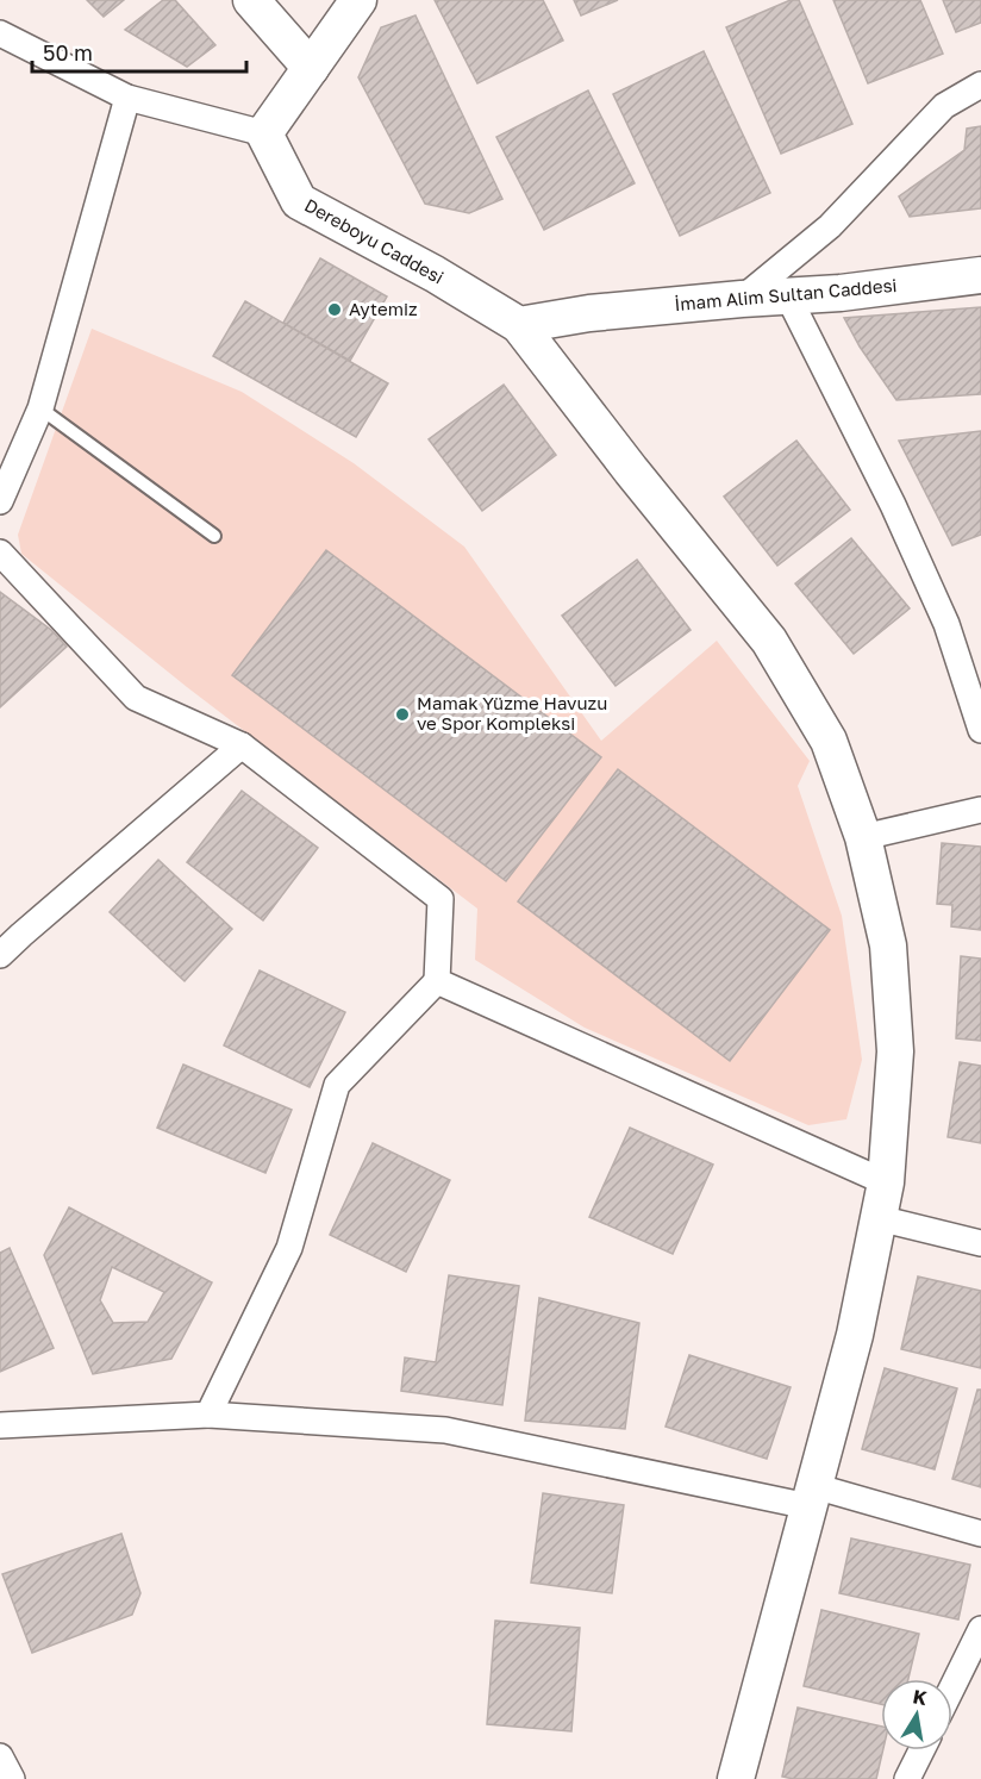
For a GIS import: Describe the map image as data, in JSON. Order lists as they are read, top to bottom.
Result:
{
  "streets": {
    "main road": ["Dereboyu Caddesi", "İmam Alim Sultan Caddesi"]
  },
  "crossings": [
    ["Dereboyu Caddesi", "İmam Alim Sultan Caddesi"]
  ],
  "places": ["Aytemiz", "Mamak Yüzme Havuzu ve Spor Kompleksi"],
  "scale_bar": "50 m",
  "north": "top"
}
